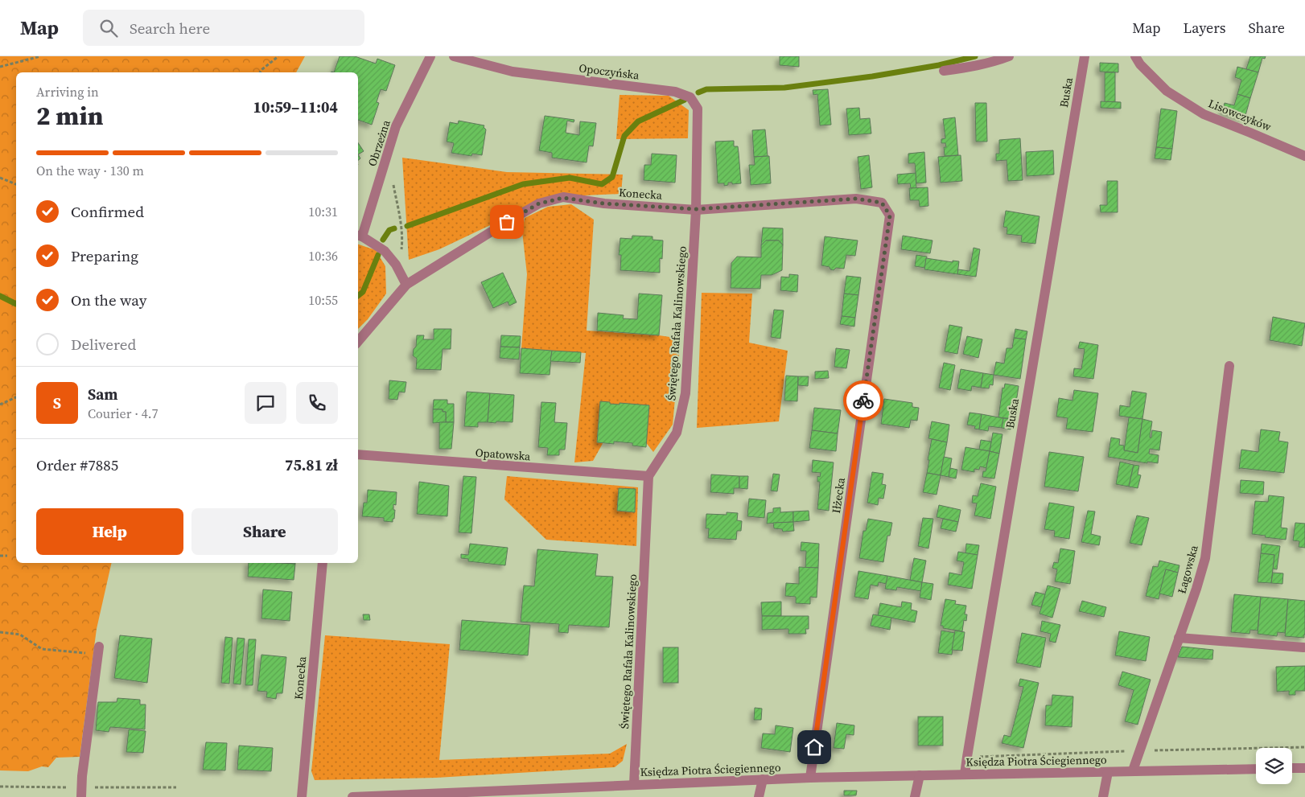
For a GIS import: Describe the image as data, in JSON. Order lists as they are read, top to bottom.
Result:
{
  "streets": {
    "street": [
      "Opoczyńska",
      "Buska",
      "Lisowczyków",
      "Obrzeżna",
      "Konecka",
      "Świętego Rafała Kalinowskiego",
      "Opatowska",
      "Iłżecka",
      "Łagowska",
      "Księdza Piotra Ściegiennego"
    ]
  },
  "crossings": [
    ["Opoczyńska", "Świętego Rafała Kalinowskiego"],
    ["Buska", "Księdza Piotra Ściegiennego"],
    ["Konecka", "Świętego Rafała Kalinowskiego"],
    ["Konecka", "Iłżecka"],
    ["Świętego Rafała Kalinowskiego", "Opatowska"],
    ["Świętego Rafała Kalinowskiego", "Księdza Piotra Ściegiennego"],
    ["Iłżecka", "Księdza Piotra Ściegiennego"],
    ["Łagowska", "Księdza Piotra Ściegiennego"]
  ],
  "page": {
    "header": "Map",
    "search": "Search here",
    "nav": ["Map", "Layers", "Share"],
    "heading": ["2 min", "Arriving in", "10:59–11:04"],
    "panel": [
      "Sam",
      "Courier · 4.7",
      "Order #7885",
      "75.81 zł"
    ],
    "bar": "On the way · 130 m",
    "list": [
      ["Confirmed", "10:31"],
      ["Preparing", "10:36"],
      ["On the way", "10:55"],
      "Delivered"
    ],
    "round": "S",
    "buttons": ["Help", "Share"]
  }
}
